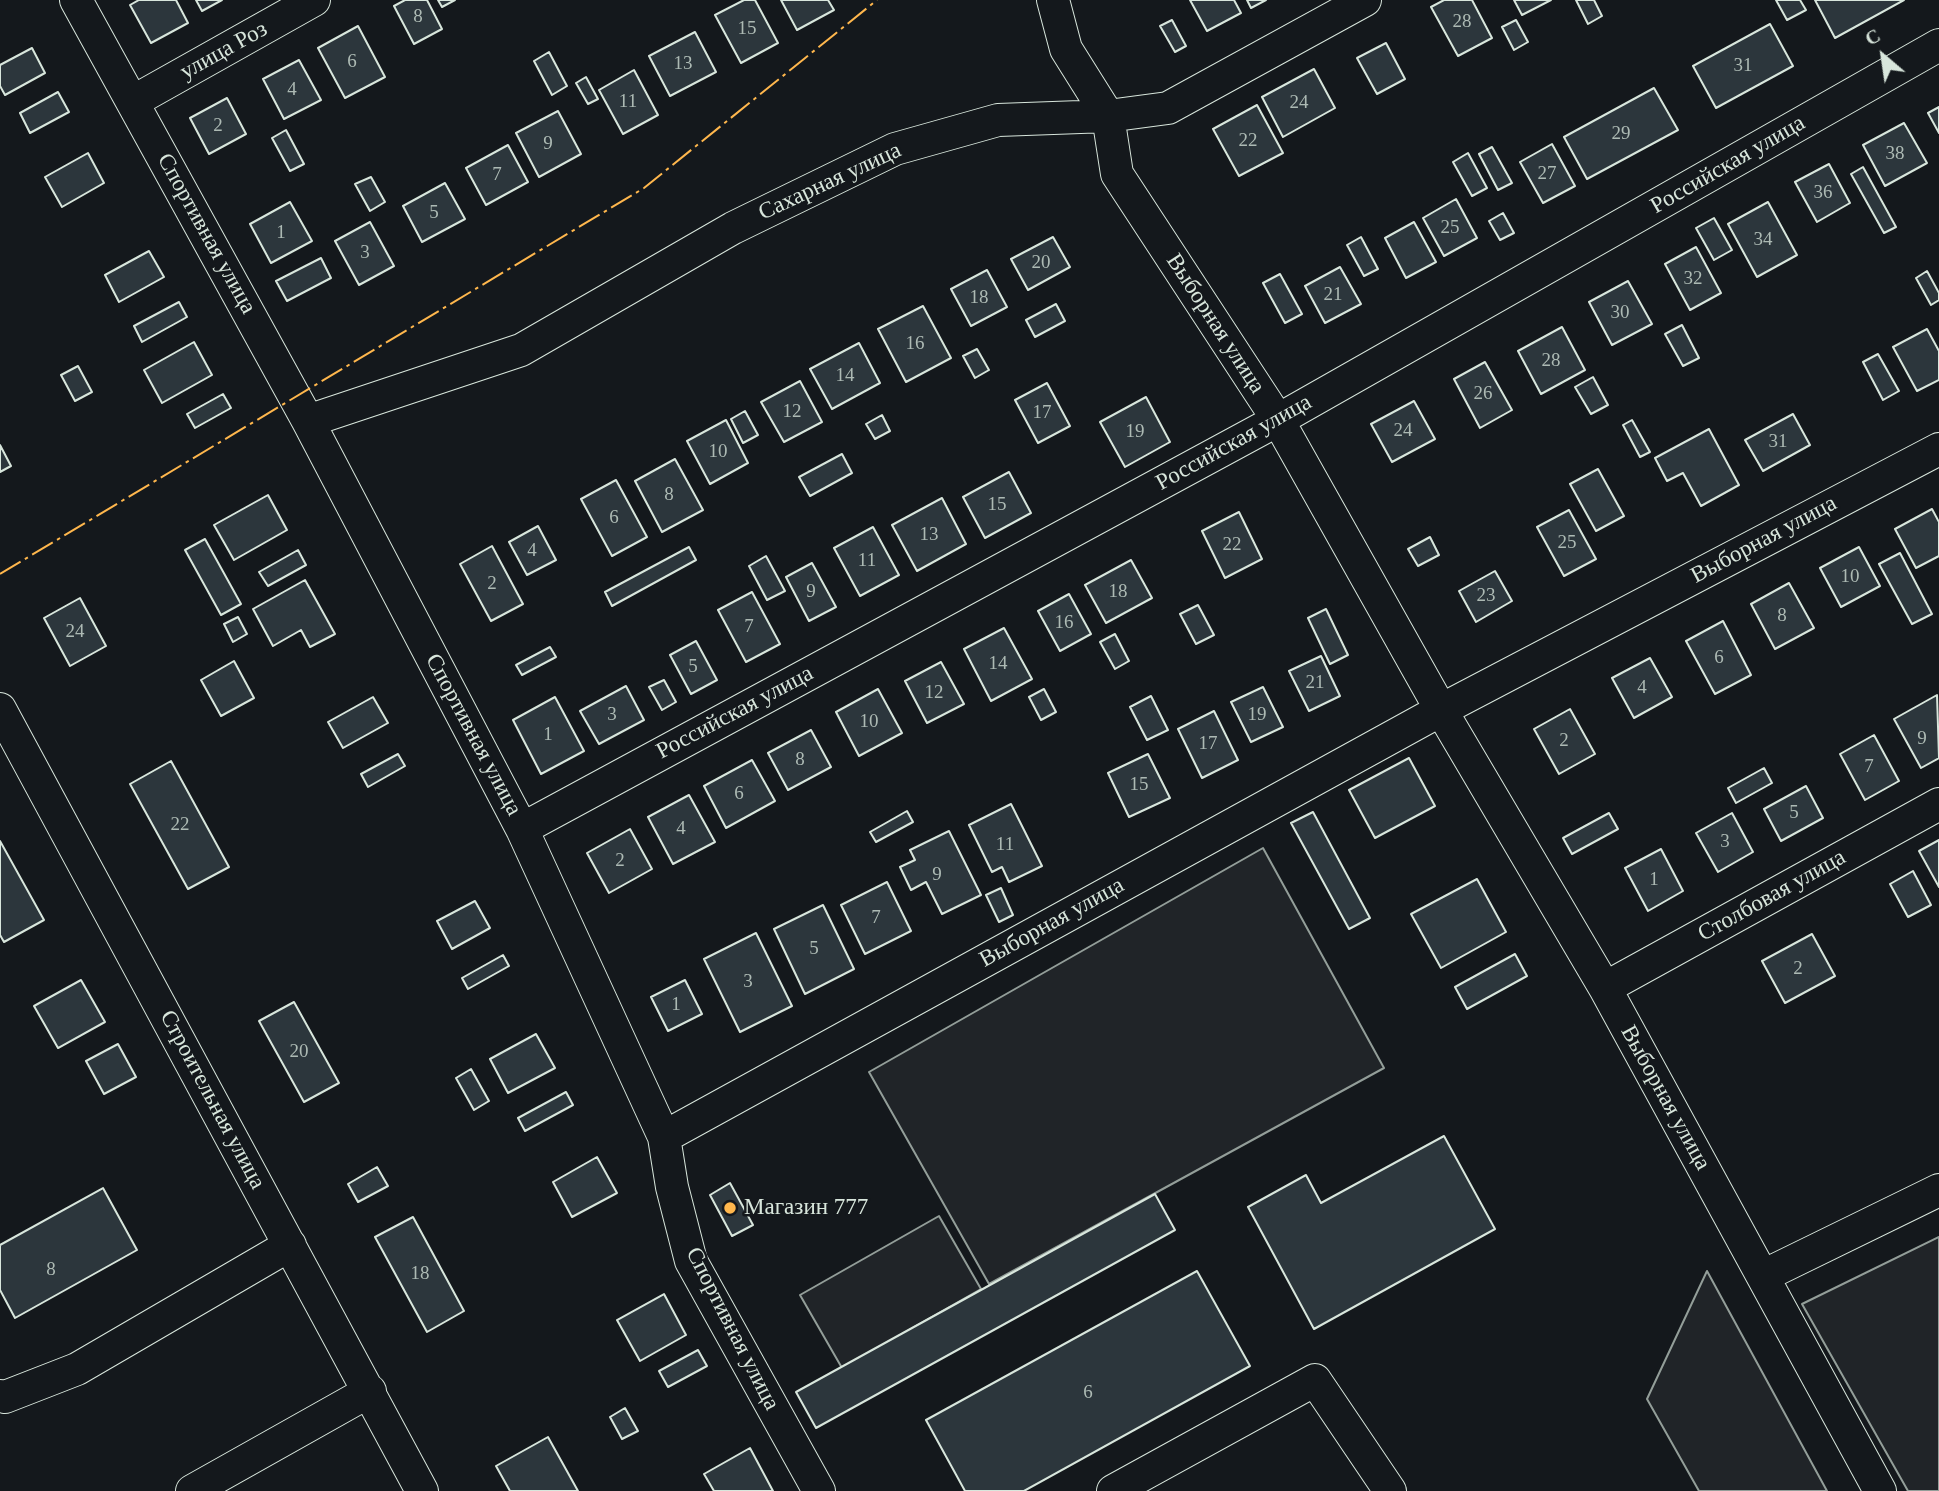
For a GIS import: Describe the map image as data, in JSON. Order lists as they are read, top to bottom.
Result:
{
  "streets": {
    "street": [
      "улица Роз",
      "Российская улица",
      "Сахарная улица",
      "Спортивная улица",
      "Выборная улица",
      "Столбовая улица",
      "Строительная улица"
    ]
  },
  "crossings": [
    ["улица Роз", "Спортивная улица"],
    ["Российская улица", "Спортивная улица"],
    ["Российская улица", "Выборная улица"],
    ["Сахарная улица", "Спортивная улица"],
    ["Сахарная улица", "Выборная улица"],
    ["Спортивная улица", "Выборная улица"],
    ["Выборная улица", "Столбовая улица"]
  ],
  "places": ["Магазин 777"],
  "house_numbers": [
    "8",
    "28",
    "15",
    "6",
    "13",
    "31",
    "4",
    "11",
    "24",
    "2",
    "29",
    "22",
    "9",
    "38",
    "27",
    "7",
    "36",
    "5",
    "25",
    "1",
    "34",
    "3",
    "20",
    "32",
    "21",
    "18",
    "30",
    "16",
    "28",
    "14",
    "26",
    "12",
    "17",
    "24",
    "19",
    "31",
    "10",
    "8",
    "15",
    "6",
    "13",
    "25",
    "22",
    "4",
    "11",
    "10",
    "2",
    "9",
    "18",
    "23",
    "8",
    "16",
    "7",
    "24",
    "6",
    "14",
    "5",
    "21",
    "4",
    "12",
    "3",
    "19",
    "10",
    "1",
    "9",
    "2",
    "17",
    "8",
    "7",
    "15",
    "6",
    "5",
    "22",
    "4",
    "3",
    "11",
    "2",
    "9",
    "1",
    "7",
    "5",
    "2",
    "3",
    "1",
    "20",
    "8",
    "18",
    "6"
  ],
  "north": "top left"
}
